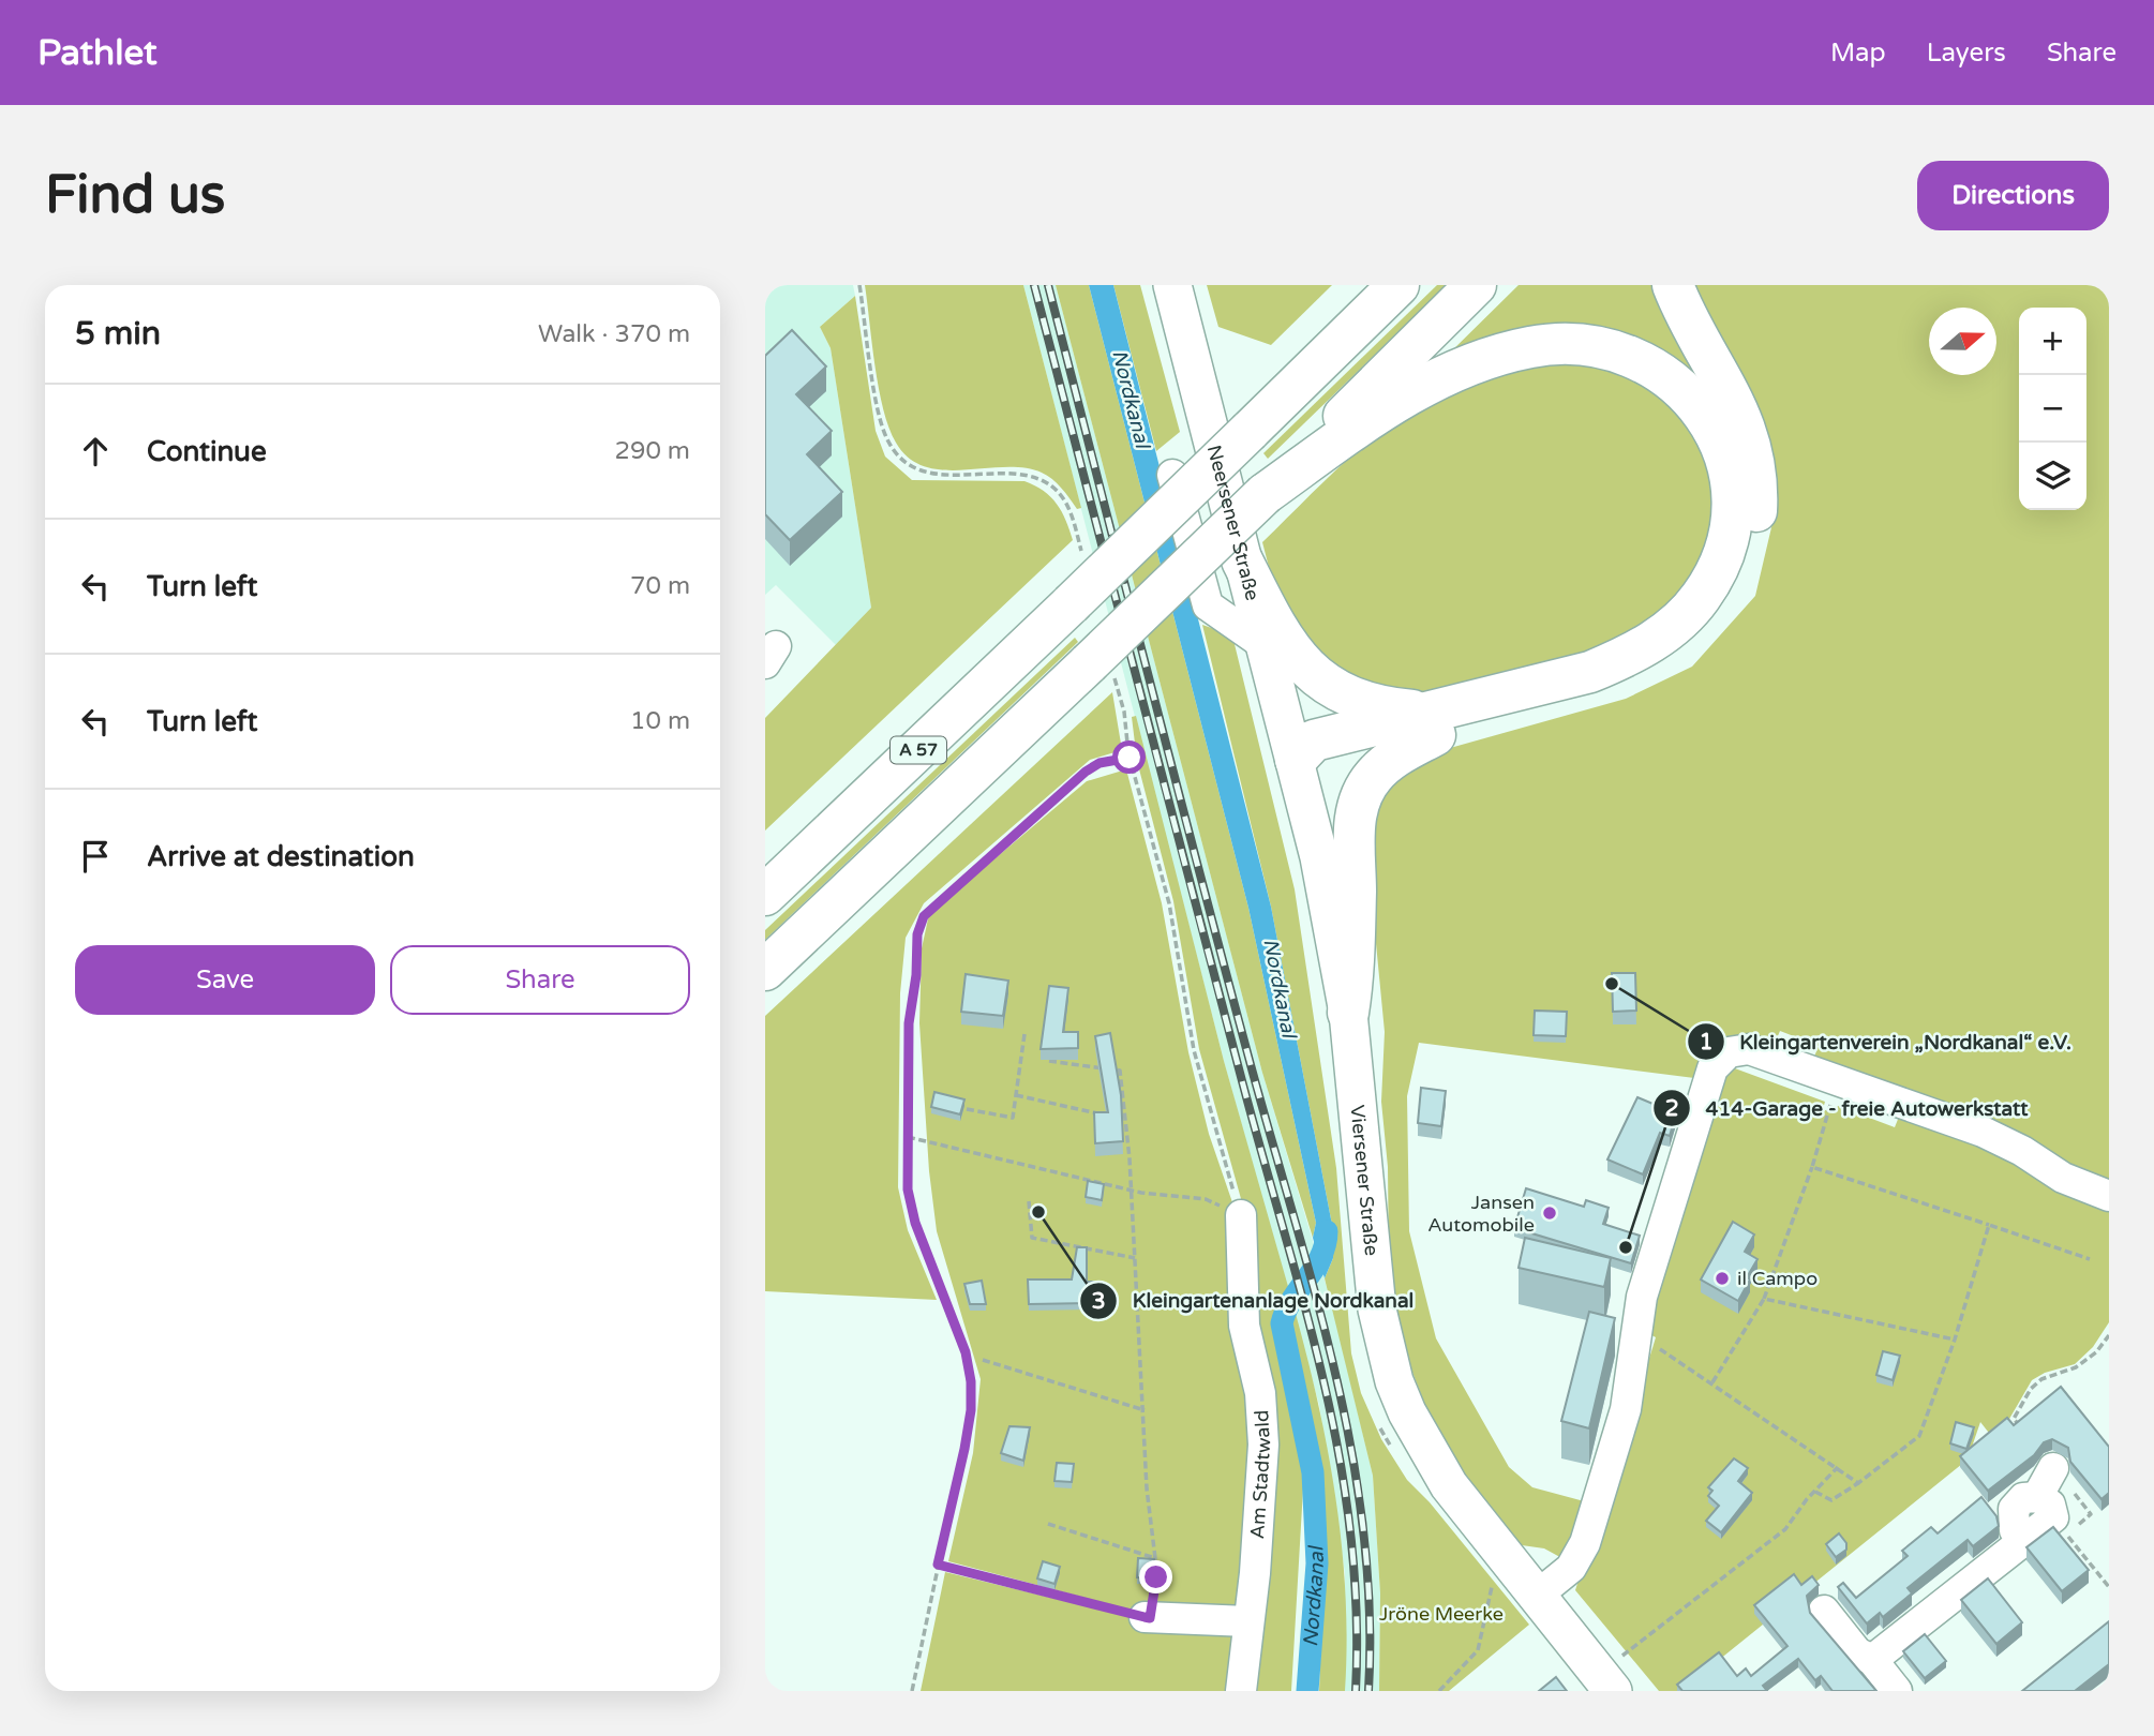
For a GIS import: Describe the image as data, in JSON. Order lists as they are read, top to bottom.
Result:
{
  "streets": {
    "highway": ["A 57"],
    "main road": ["Neersener Straße", "Viersener Straße"],
    "street": ["Am Stadtwald"]
  },
  "crossings": [
    ["Neersener Straße", "Viersener Straße"]
  ],
  "water": ["Nordkanal"],
  "parks": ["Jröne Meerke"],
  "places": [
    "Kleingartenverein „Nordkanal“ e.V.",
    "Kleingartenanlage Nordkanal",
    "Jansen Automobile",
    "414-Garage - freie Autowerkstatt",
    "il Campo"
  ],
  "north": "right",
  "page": {
    "header": "Pathlet",
    "nav": ["Map", "Layers", "Share"],
    "buttons": [
      "Directions",
      ["Save", "Share"]
    ],
    "title": "Find us",
    "heading": ["5 min", "Walk · 370 m"],
    "map_buttons": ["+", "−"],
    "list": [
      ["Continue", "290 m"],
      ["Turn left", "70 m"],
      ["Turn left", "10 m"],
      "Arrive at destination"
    ]
  }
}
